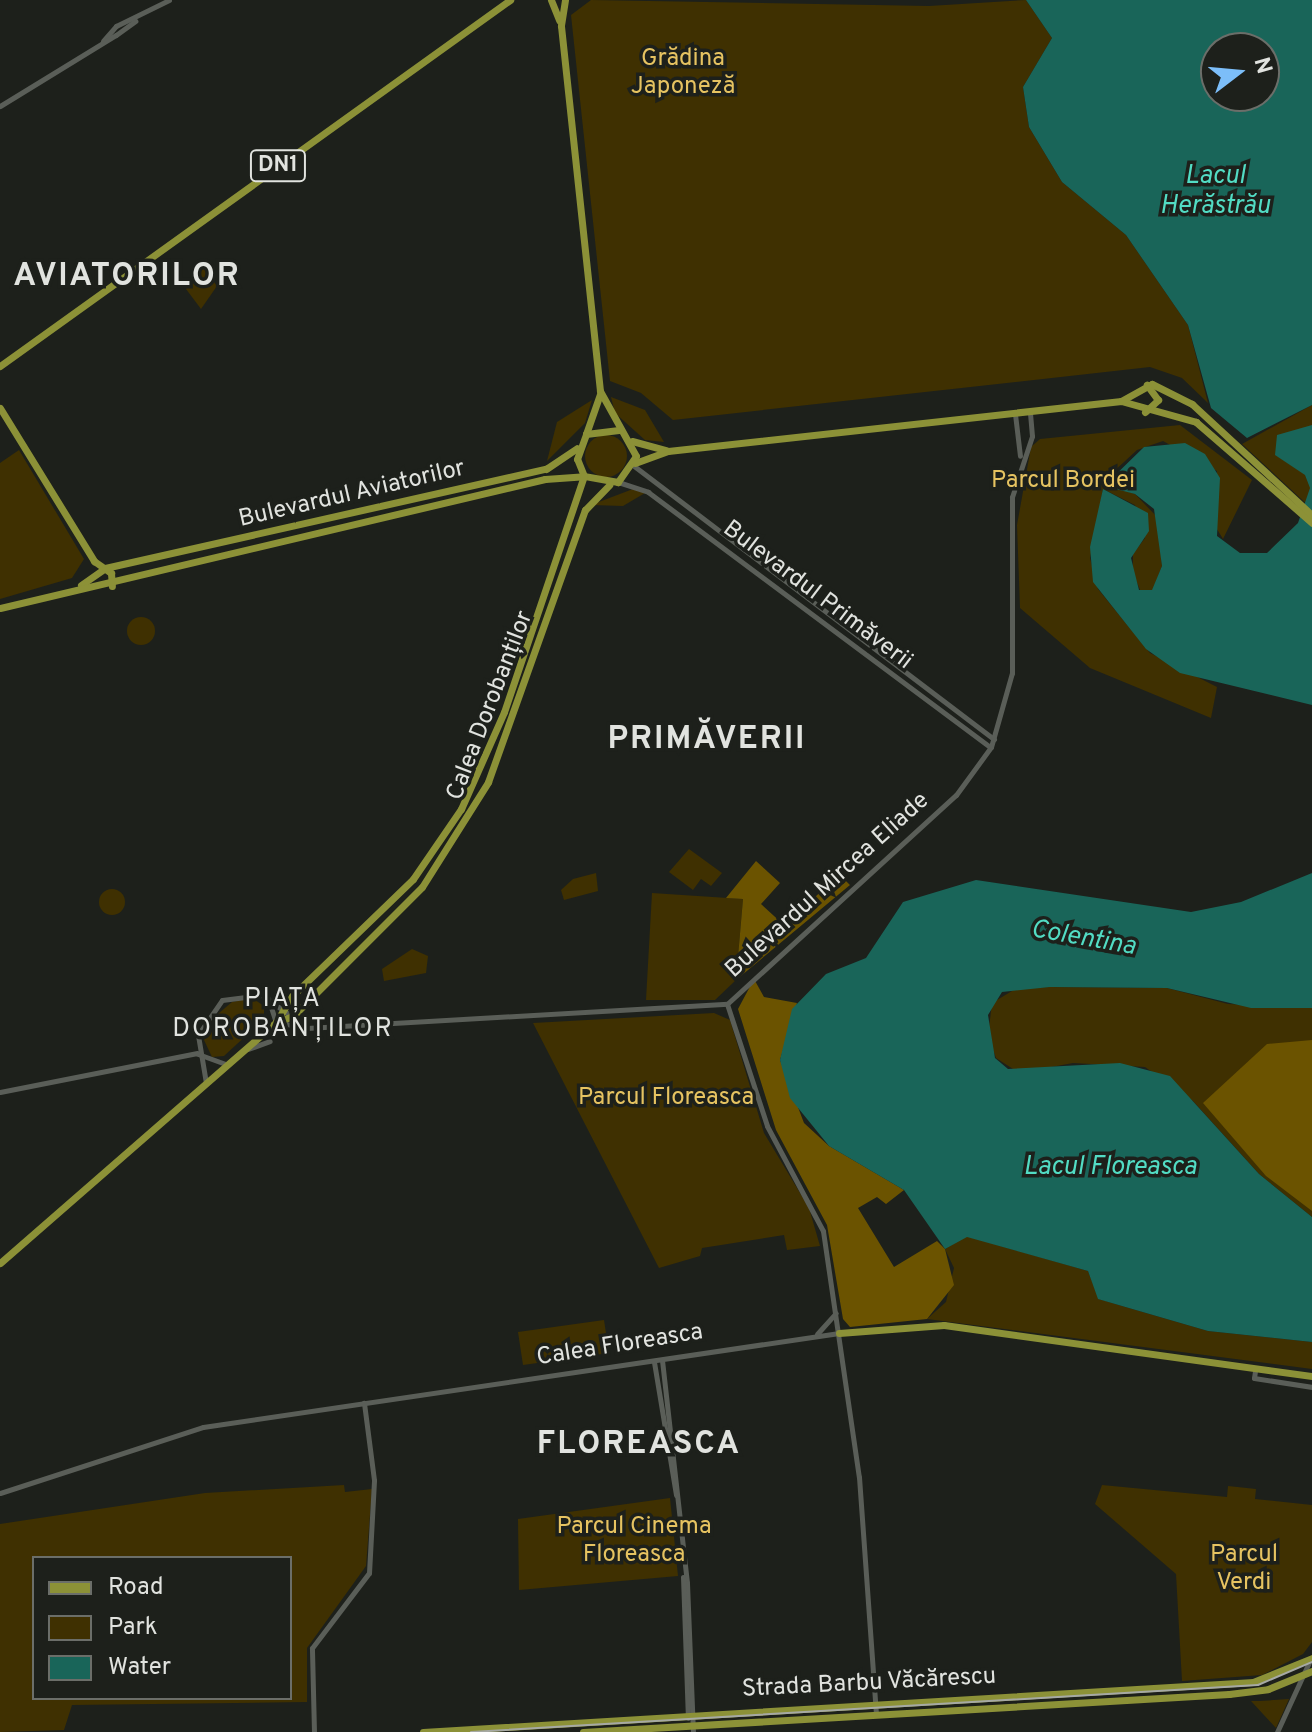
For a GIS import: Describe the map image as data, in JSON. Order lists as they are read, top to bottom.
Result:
{
  "streets": {
    "main road": [
      "DN1",
      "Bulevardul Aviatorilor",
      "Calea Dorobanților",
      "Calea Floreasca",
      "Strada Barbu Văcărescu"
    ],
    "street": ["Bulevardul Primăverii", "Bulevardul Mircea Eliade"]
  },
  "crossings": [
    ["Bulevardul Aviatorilor", "Bulevardul Primăverii"],
    ["Bulevardul Aviatorilor", "Calea Dorobanților"],
    ["Bulevardul Primăverii", "Calea Dorobanților"],
    ["Bulevardul Primăverii", "Bulevardul Mircea Eliade"],
    ["Bulevardul Mircea Eliade", "Calea Floreasca"],
    ["Bulevardul Mircea Eliade", "Strada Barbu Văcărescu"]
  ],
  "districts": [
    "AVIATORILOR",
    "PRIMĂVERII",
    "PIAȚA DOROBANȚILOR",
    "FLOREASCA"
  ],
  "water": ["Lacul Herăstrău", "Colentina", "Lacul Floreasca"],
  "parks": [
    "Grădina Japoneză",
    "Parcul Bordei",
    "Parcul Floreasca",
    "Parcul Cinema Floreasca",
    "Parcul Verdi"
  ],
  "legend": ["Road", "Park", "Water"],
  "north": "right"
}
